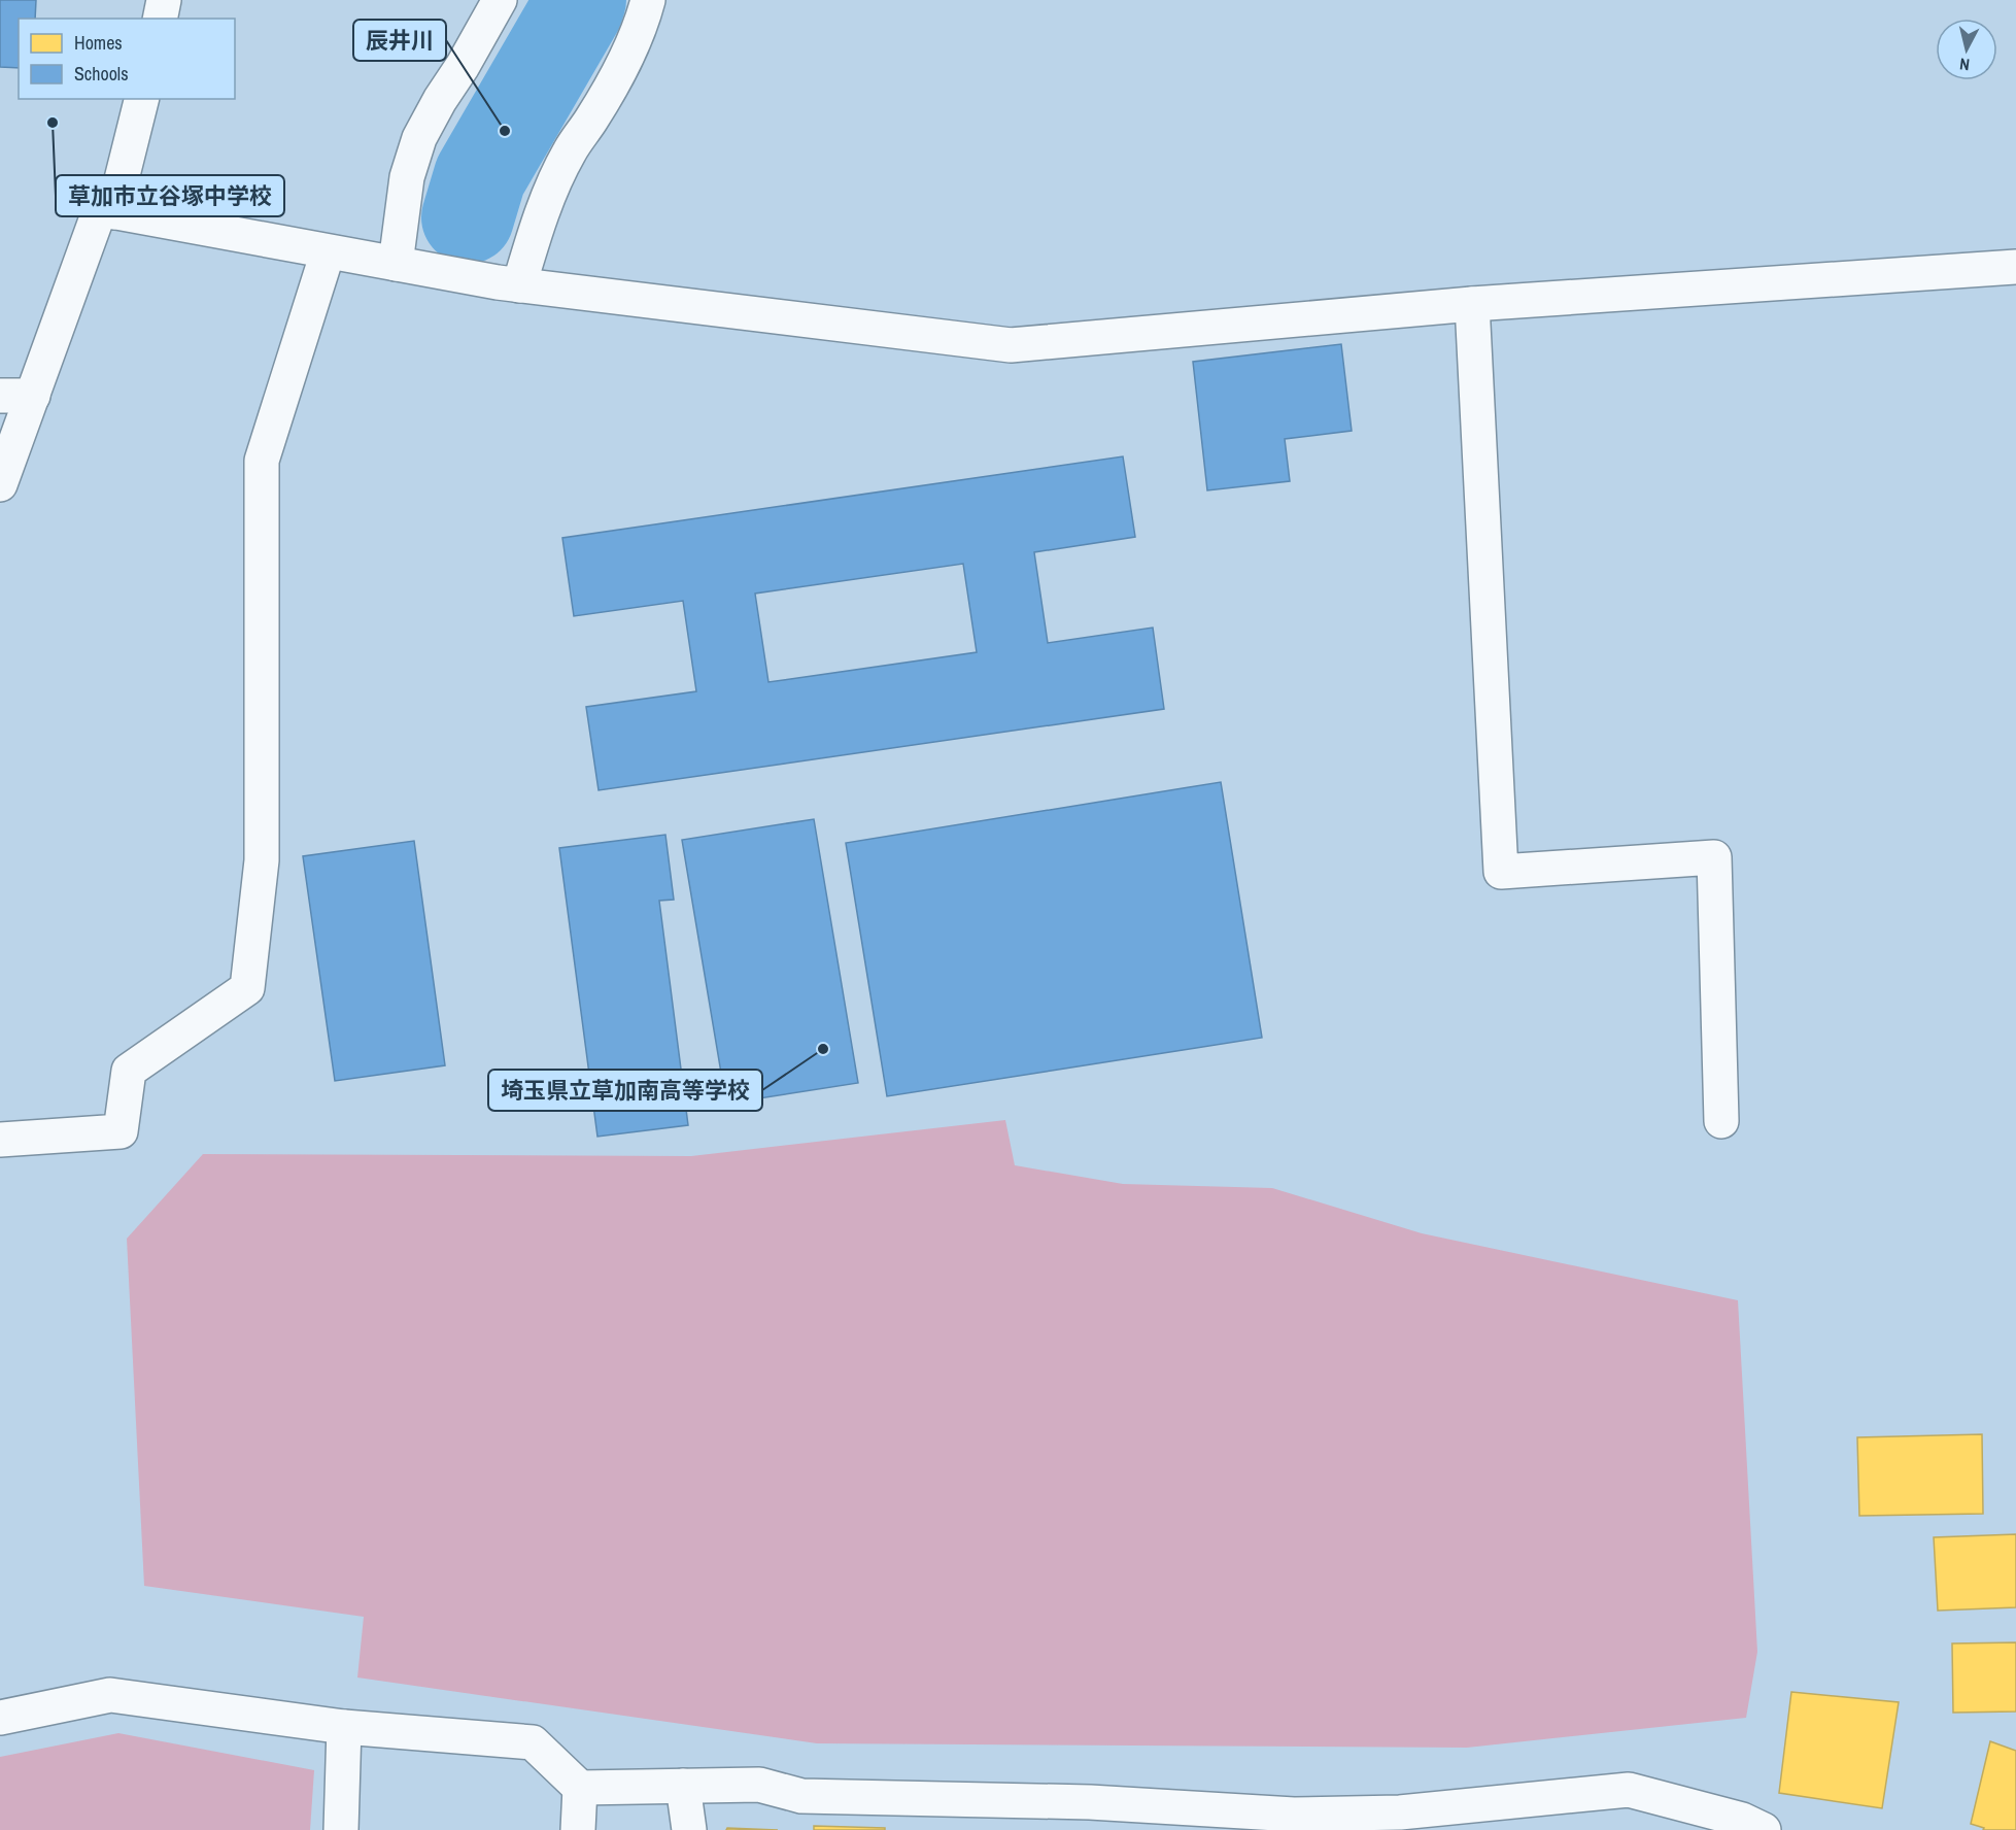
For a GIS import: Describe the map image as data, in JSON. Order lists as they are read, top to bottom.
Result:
{
  "places": ["草加市立谷塚中学校", "辰井川", "埼玉県立草加南高等学校"],
  "legend": ["Homes", "Schools"],
  "north": "bottom"
}
